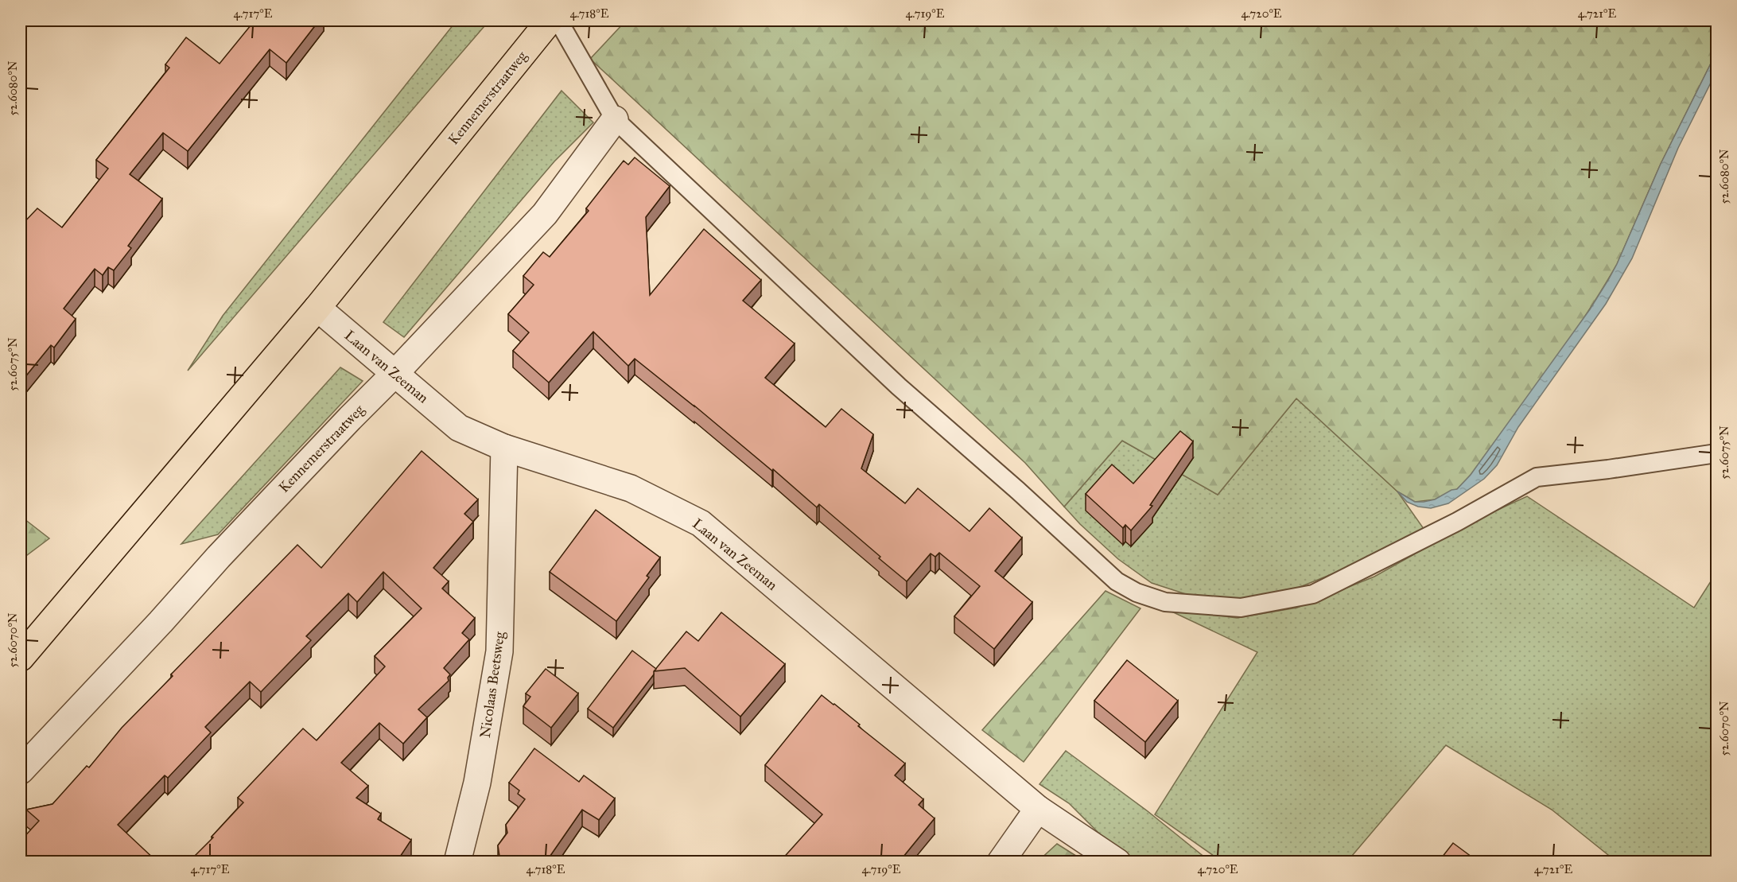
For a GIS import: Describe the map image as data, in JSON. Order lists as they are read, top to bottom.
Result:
{
  "streets": {
    "main road": ["Kennemerstraatweg"],
    "street": ["Laan van Zeeman", "Nicolaas Beetsweg"]
  },
  "crossings": [
    ["Kennemerstraatweg", "Laan van Zeeman"],
    ["Laan van Zeeman", "Nicolaas Beetsweg"]
  ],
  "coordinates": [
    "4.717°E",
    "4.718°E",
    "4.719°E",
    "4.720°E",
    "4.721°E",
    "52.6080°N",
    "52.6075°N",
    "52.6070°N"
  ]
}
